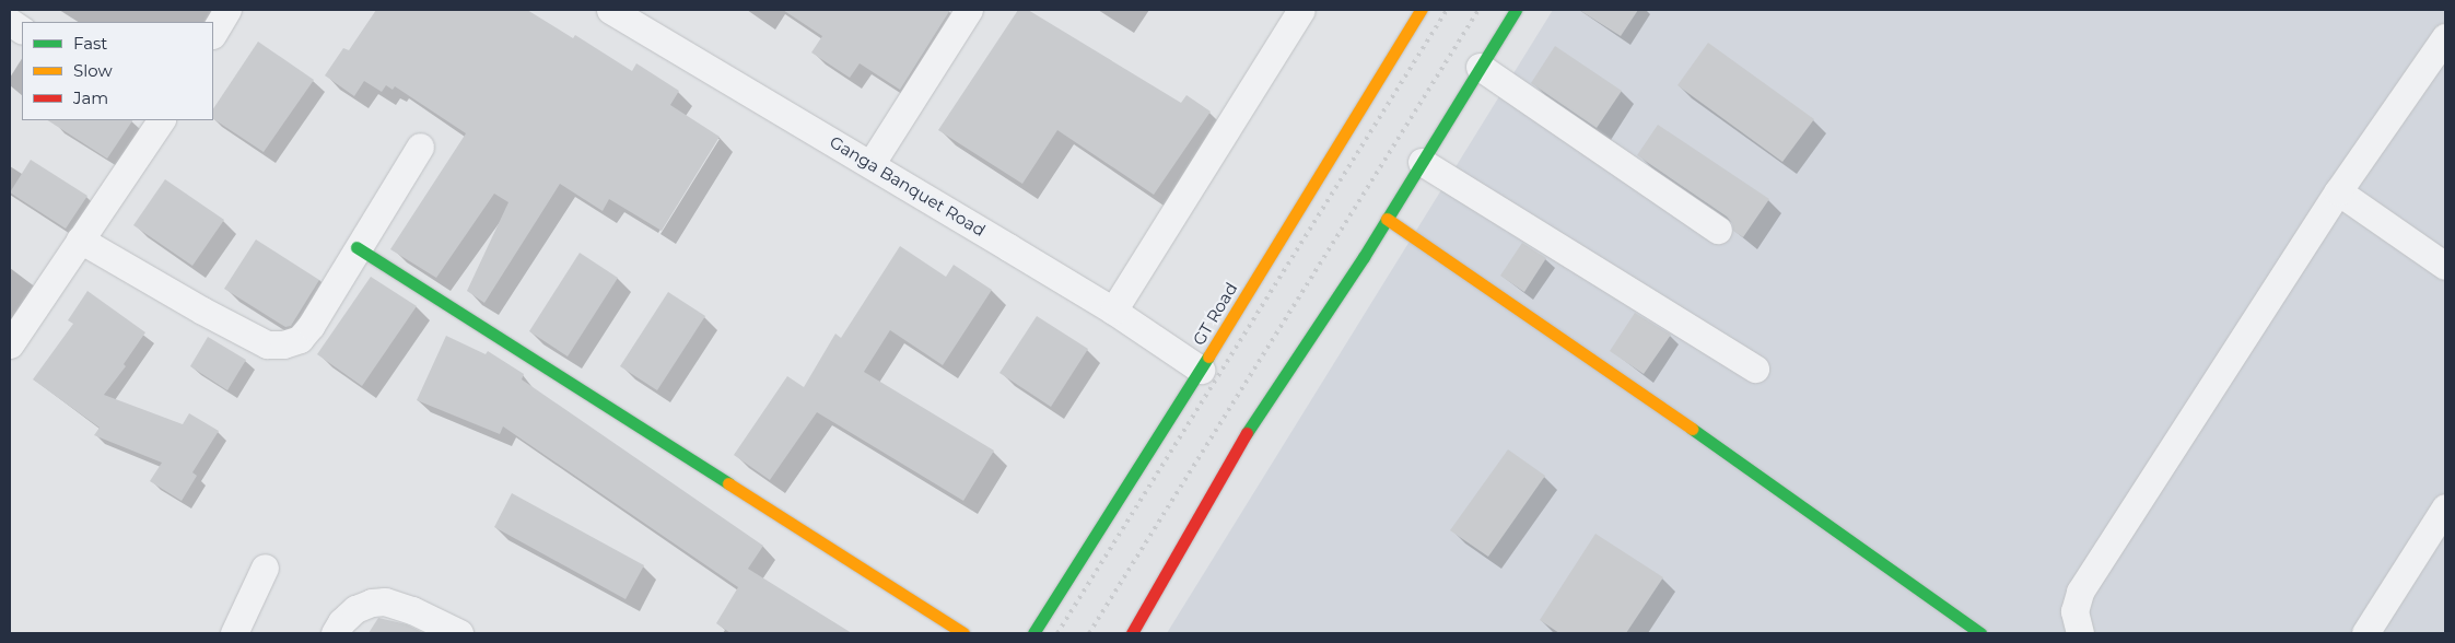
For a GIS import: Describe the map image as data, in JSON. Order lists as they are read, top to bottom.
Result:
{
  "streets": {
    "main road": ["GT Road"],
    "street": ["Ganga Banquet Road"]
  },
  "crossings": [
    ["Ganga Banquet Road", "GT Road"]
  ],
  "legend": ["Fast", "Slow", "Jam"]
}
